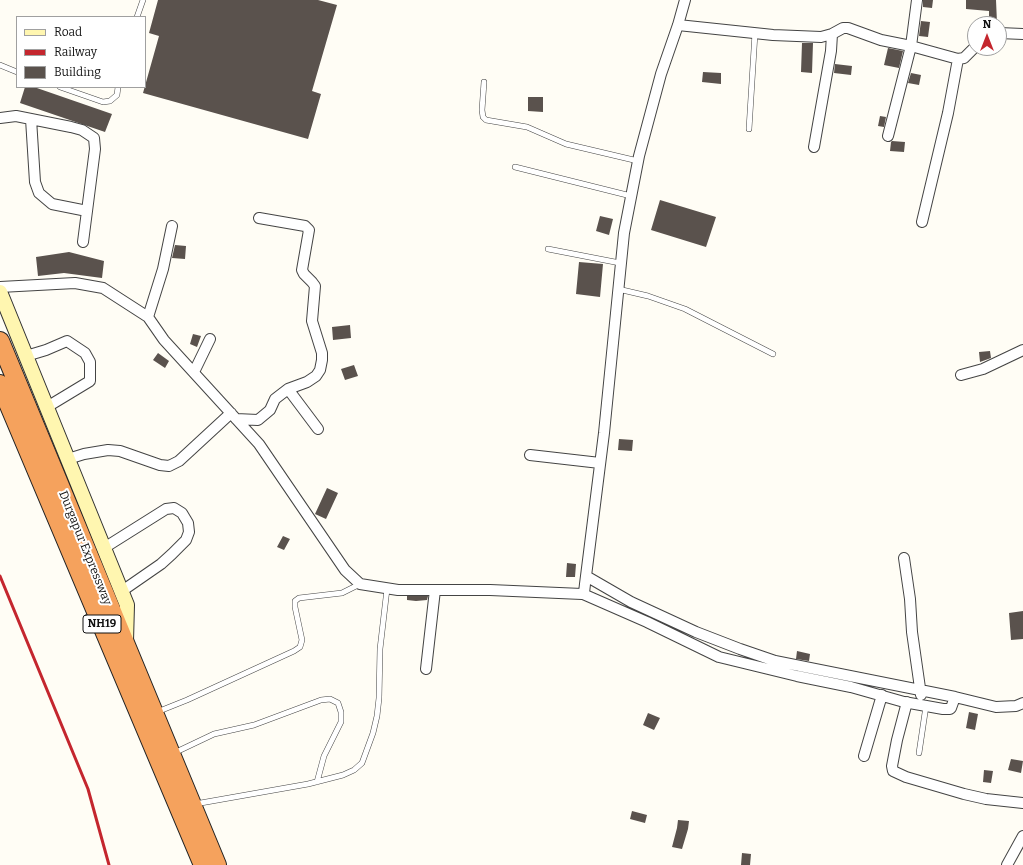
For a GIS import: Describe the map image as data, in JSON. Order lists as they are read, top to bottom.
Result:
{
  "streets": {
    "highway": ["Durgapur Expressway", "NH19"]
  },
  "legend": ["Road", "Railway", "Building"],
  "north": "top"
}
